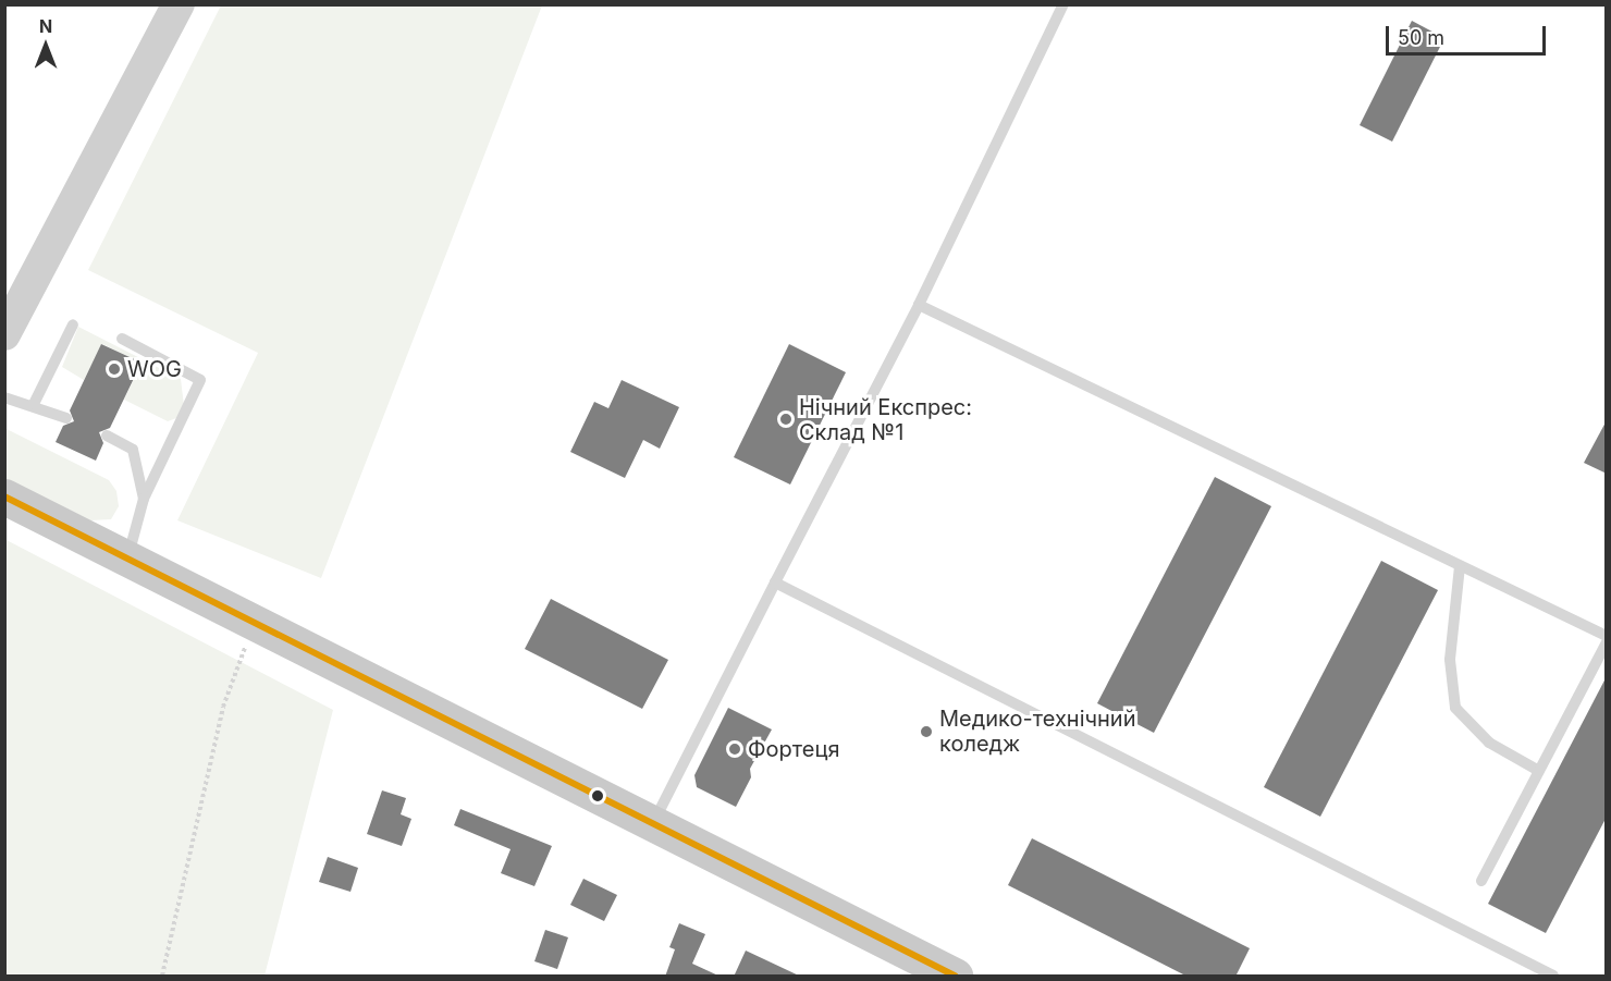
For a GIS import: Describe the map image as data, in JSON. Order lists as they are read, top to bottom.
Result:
{
  "places": [
    "WOG",
    "Нічний Експрес: Склад №1",
    "Медико-технічний коледж",
    "Фортеця"
  ],
  "scale_bar": "50 m",
  "north": "top"
}
